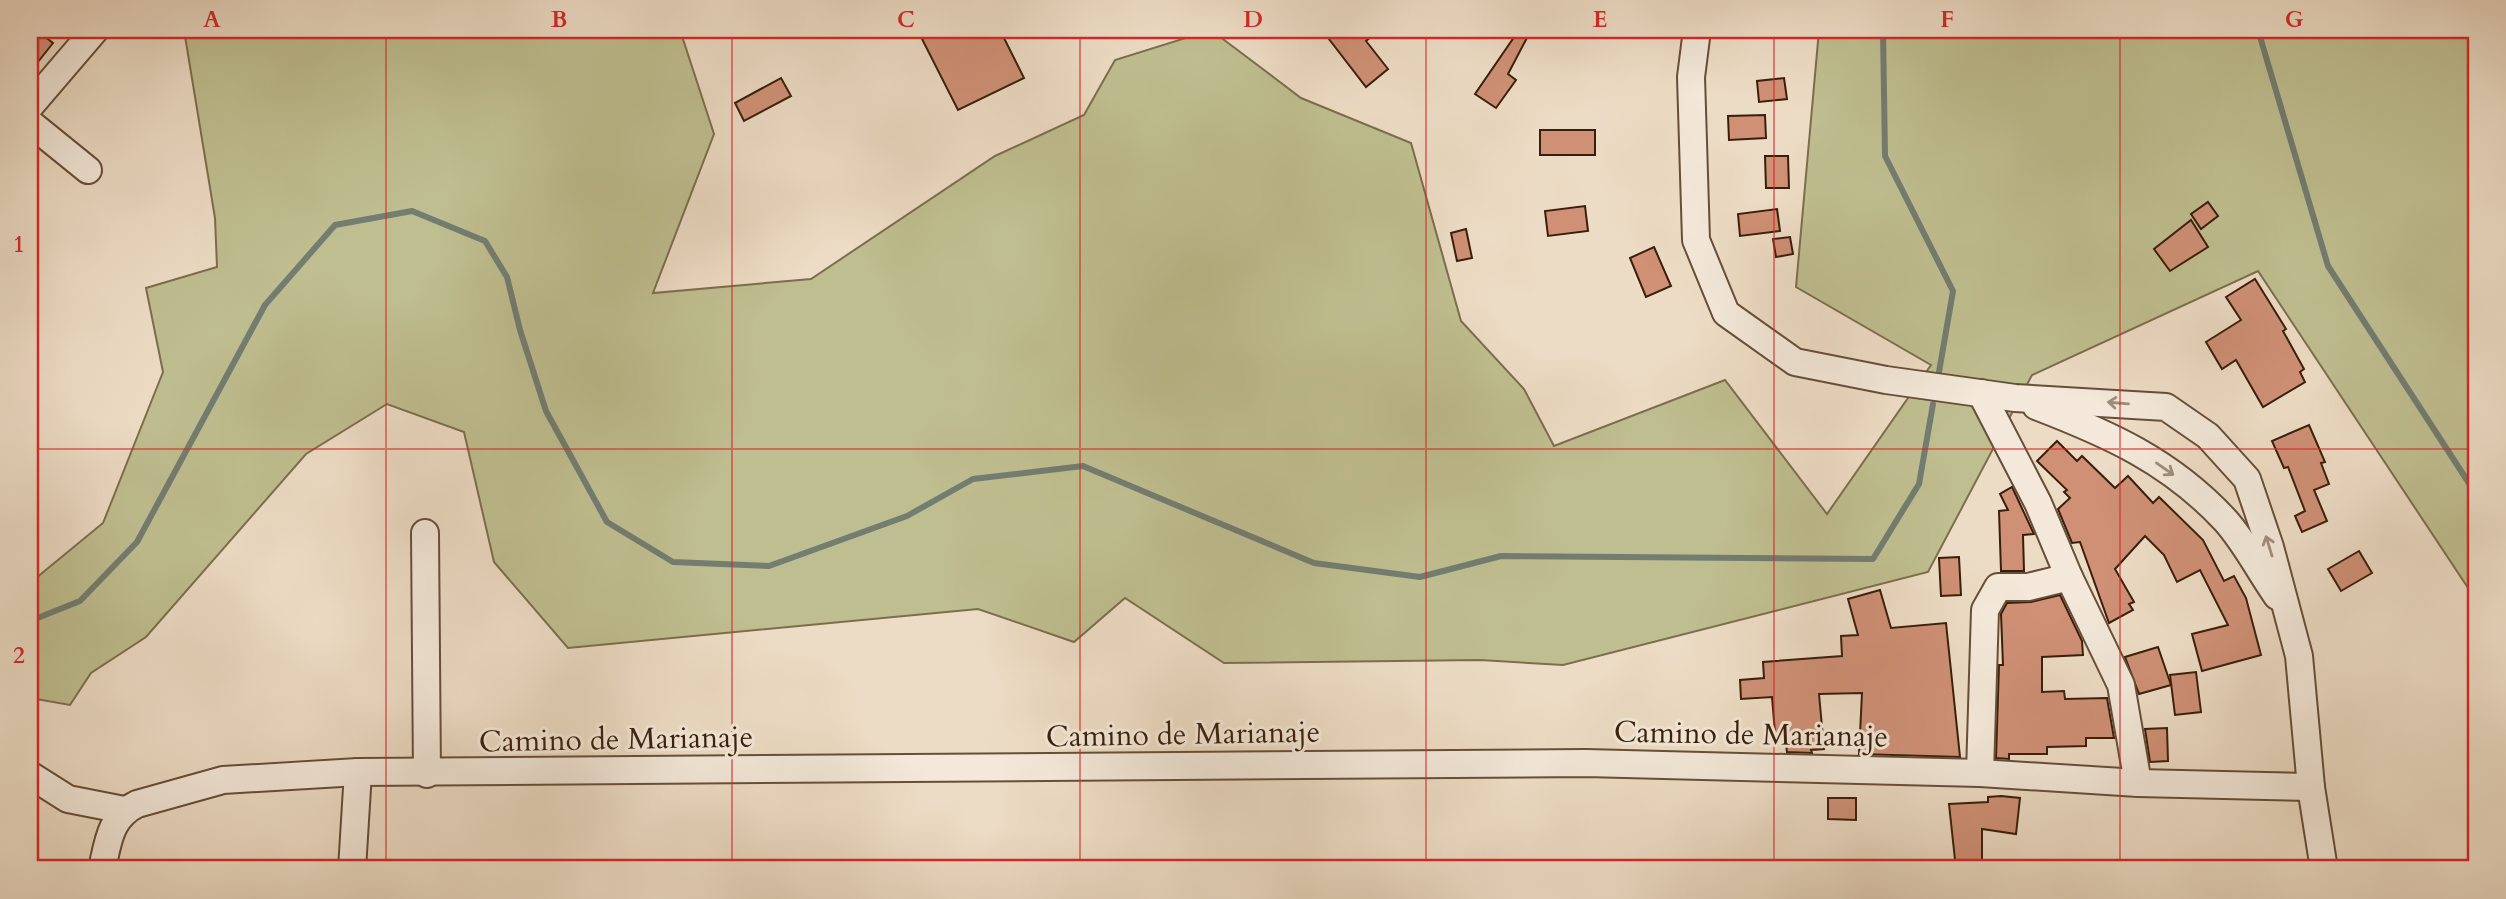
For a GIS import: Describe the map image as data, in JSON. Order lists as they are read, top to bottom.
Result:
{
  "streets": {
    "street": ["Camino de Marianaje"]
  },
  "grid": {
    "columns": [
      "A",
      "B",
      "C",
      "D",
      "E",
      "F",
      "G"
    ],
    "rows": ["1", "2"]
  }
}
